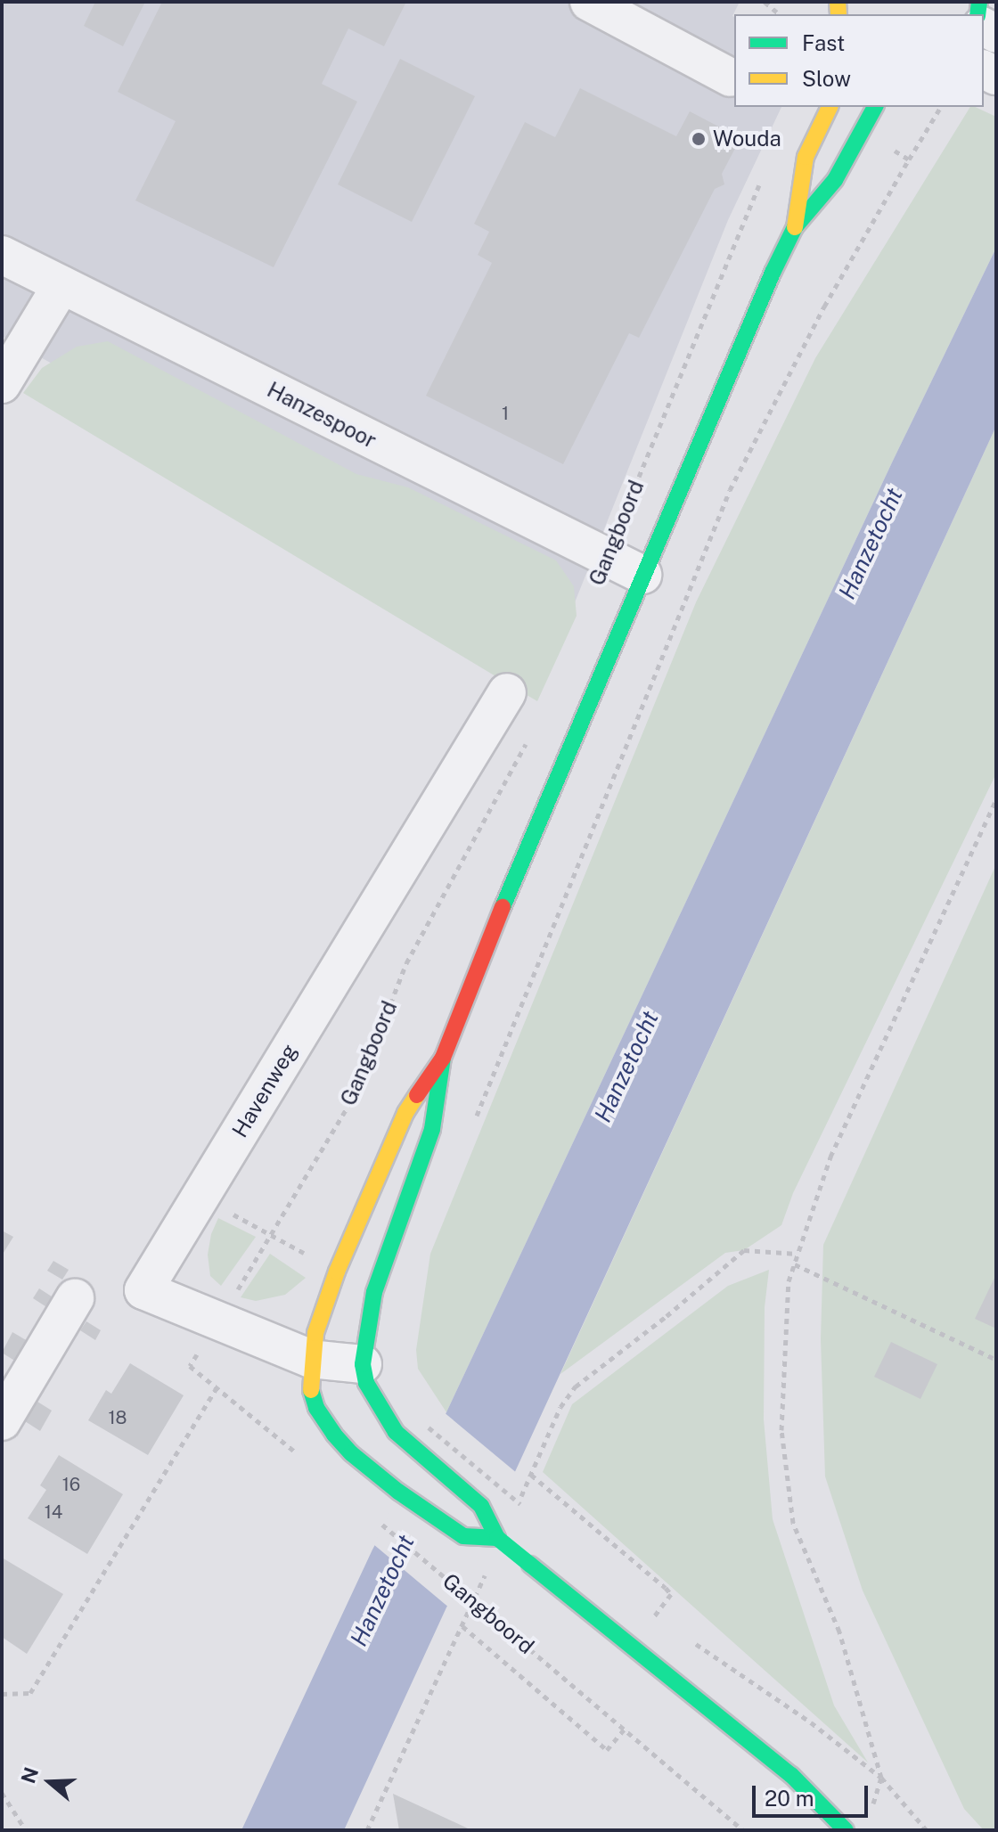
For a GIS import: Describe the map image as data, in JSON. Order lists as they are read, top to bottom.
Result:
{
  "streets": {
    "main road": ["Gangboord"],
    "street": ["Hanzespoor", "Havenweg"]
  },
  "crossings": [
    ["Hanzespoor", "Gangboord"],
    ["Gangboord", "Havenweg"]
  ],
  "water": ["Hanzetocht"],
  "places": ["Wouda"],
  "house_numbers": [
    "1",
    "18",
    "16",
    "14"
  ],
  "legend": ["Fast", "Slow"],
  "scale_bar": "20 m",
  "north": "left"
}
